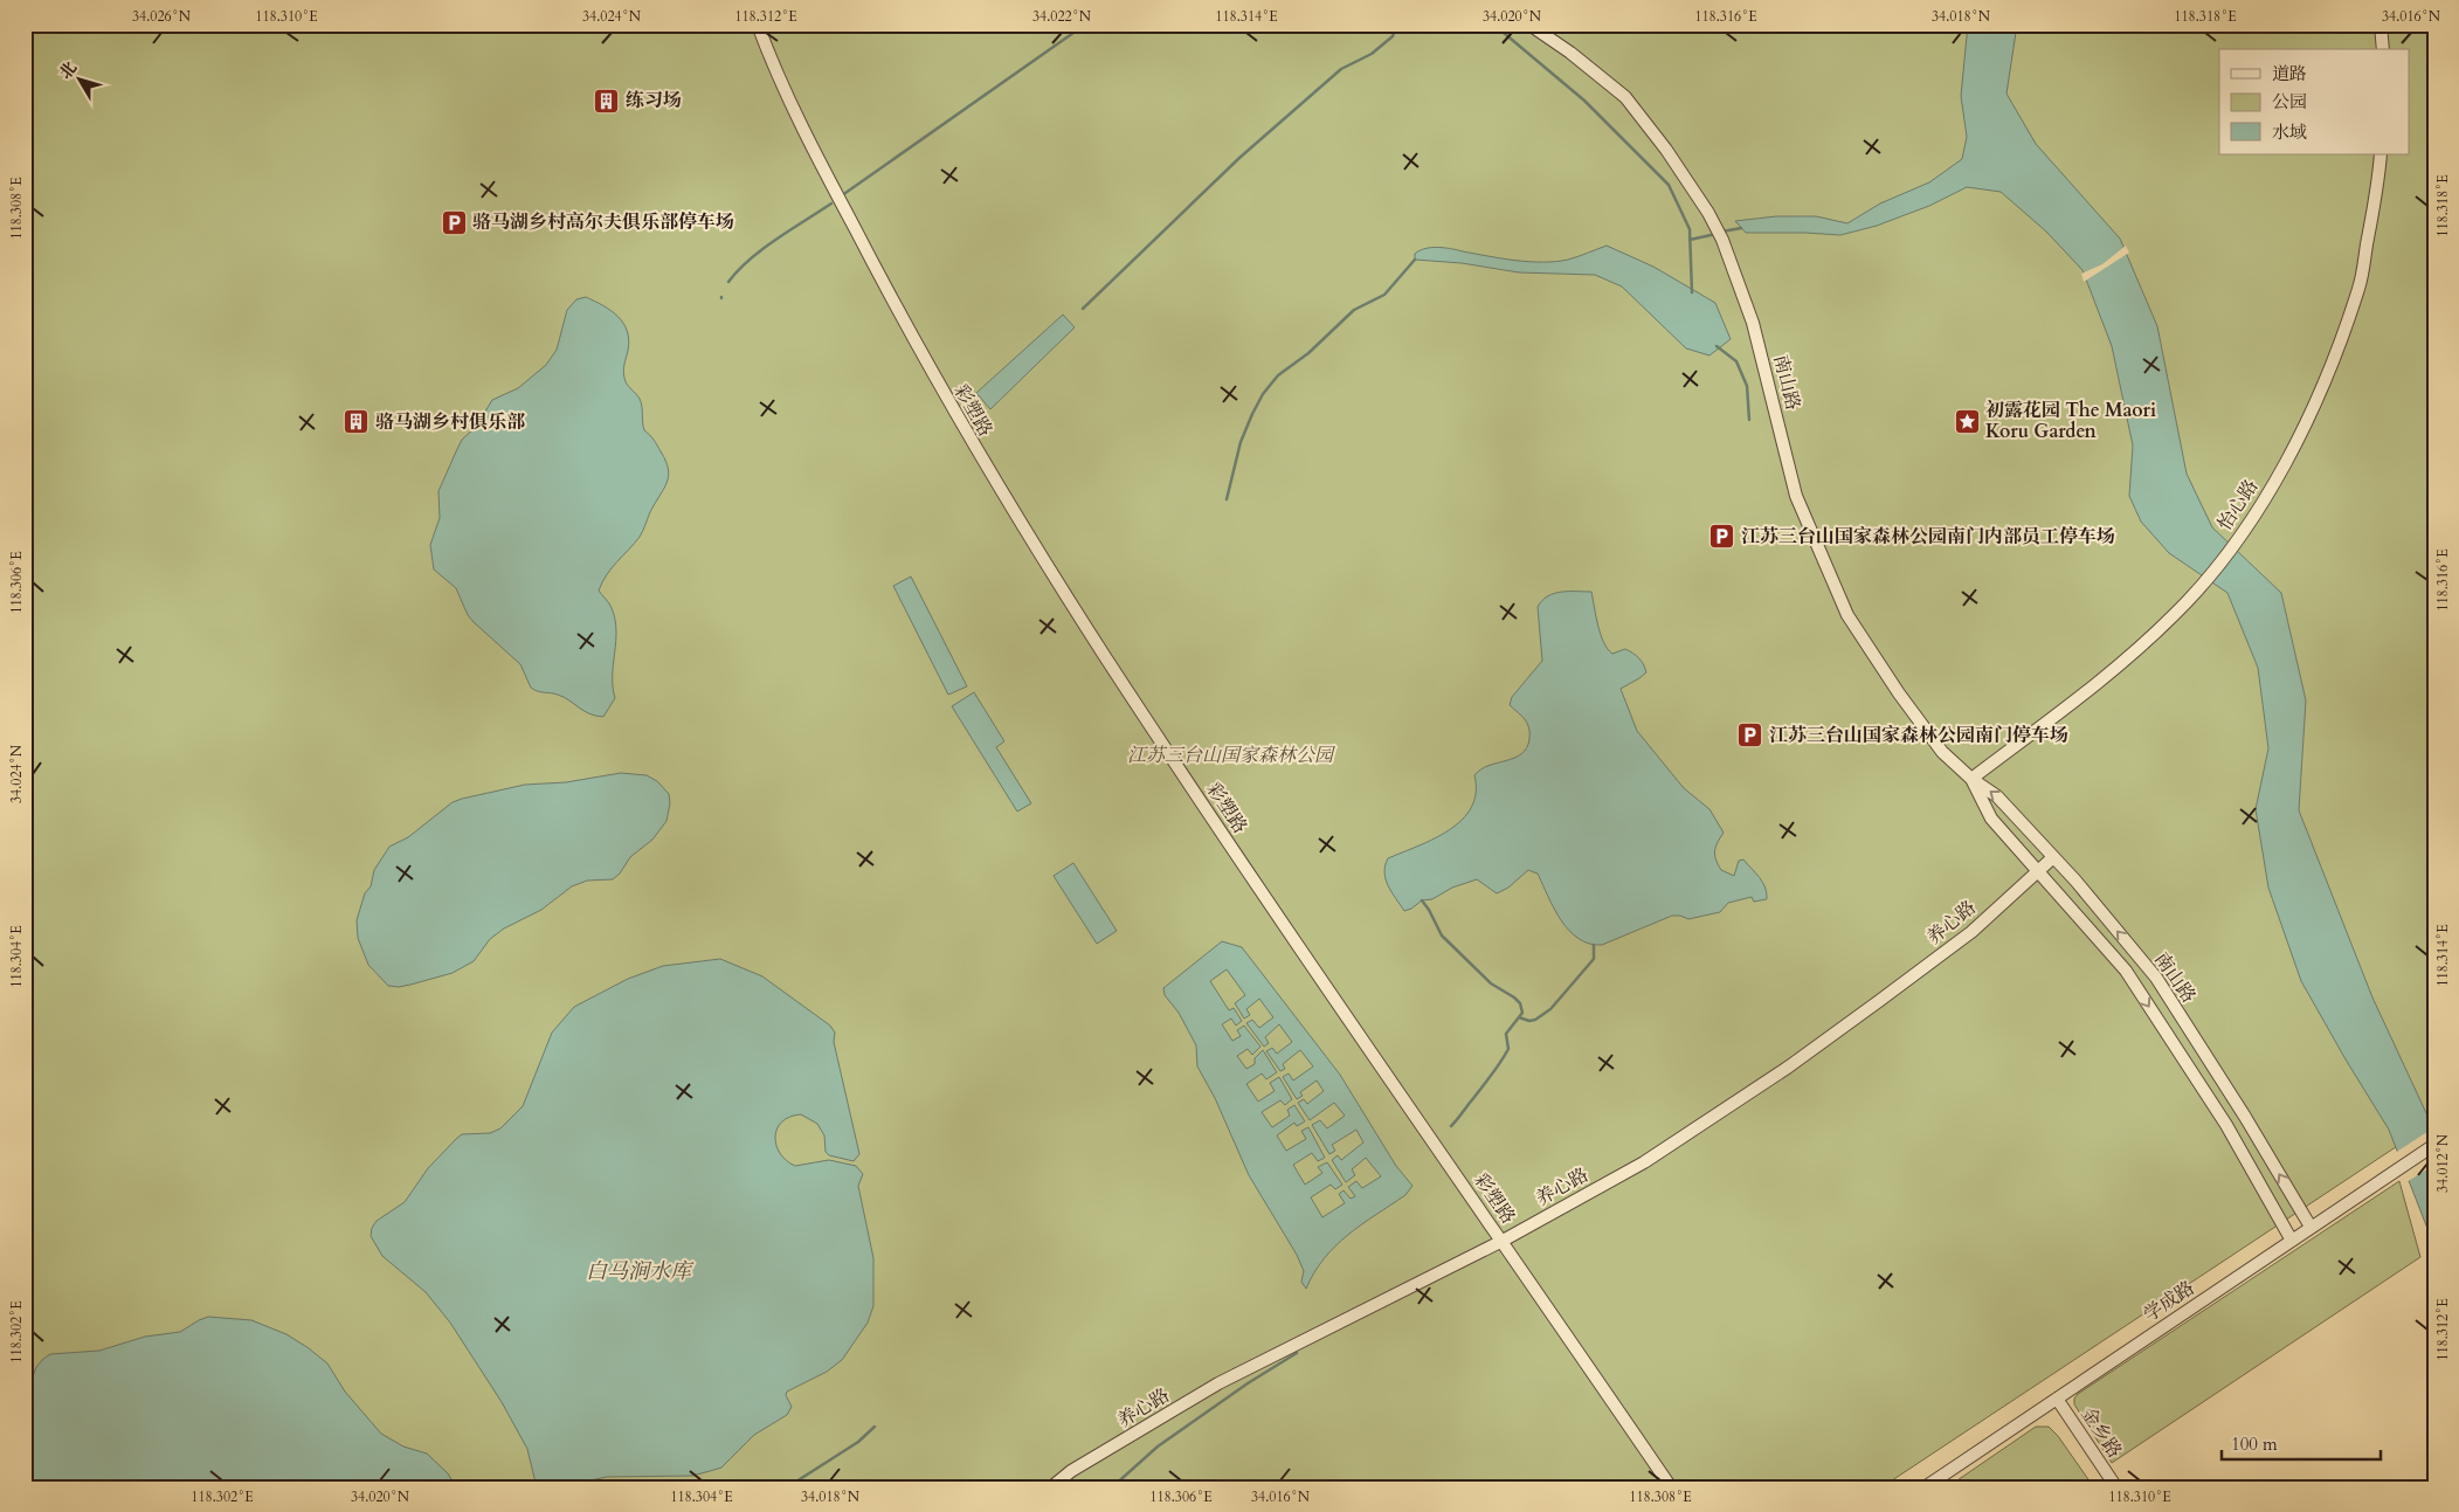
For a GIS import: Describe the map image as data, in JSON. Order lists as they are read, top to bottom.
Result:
{
  "streets": {
    "street": [
      "南山路",
      "彩塑路",
      "怡心路",
      "养心路",
      "学成路",
      "金乡路"
    ]
  },
  "crossings": [
    ["南山路", "怡心路"],
    ["南山路", "养心路"],
    ["南山路", "学成路"],
    ["彩塑路", "养心路"],
    ["学成路", "金乡路"]
  ],
  "water": ["白马涧水库"],
  "parks": ["江苏三台山国家森林公园"],
  "places": {
    "building": ["练习场", "骆马湖乡村俱乐部"],
    "parking": ["骆马湖乡村高尔夫俱乐部停车场", "江苏三台山国家森林公园南门内部员工停车场", "江苏三台山国家森林公园南门停车场"],
    "place": ["初露花园 The Maori Koru Garden"]
  },
  "legend": ["道路", "公园", "水域"],
  "scale_bar": "100 m",
  "north": "top left",
  "coordinates": [
    "34.026°N",
    "118.310°E",
    "34.024°N",
    "118.312°E",
    "34.022°N",
    "118.314°E",
    "34.020°N",
    "118.316°E",
    "34.018°N",
    "118.318°E",
    "34.016°N",
    "118.308°E",
    "118.306°E",
    "118.304°E",
    "34.012°N",
    "118.302°E"
  ]
}
